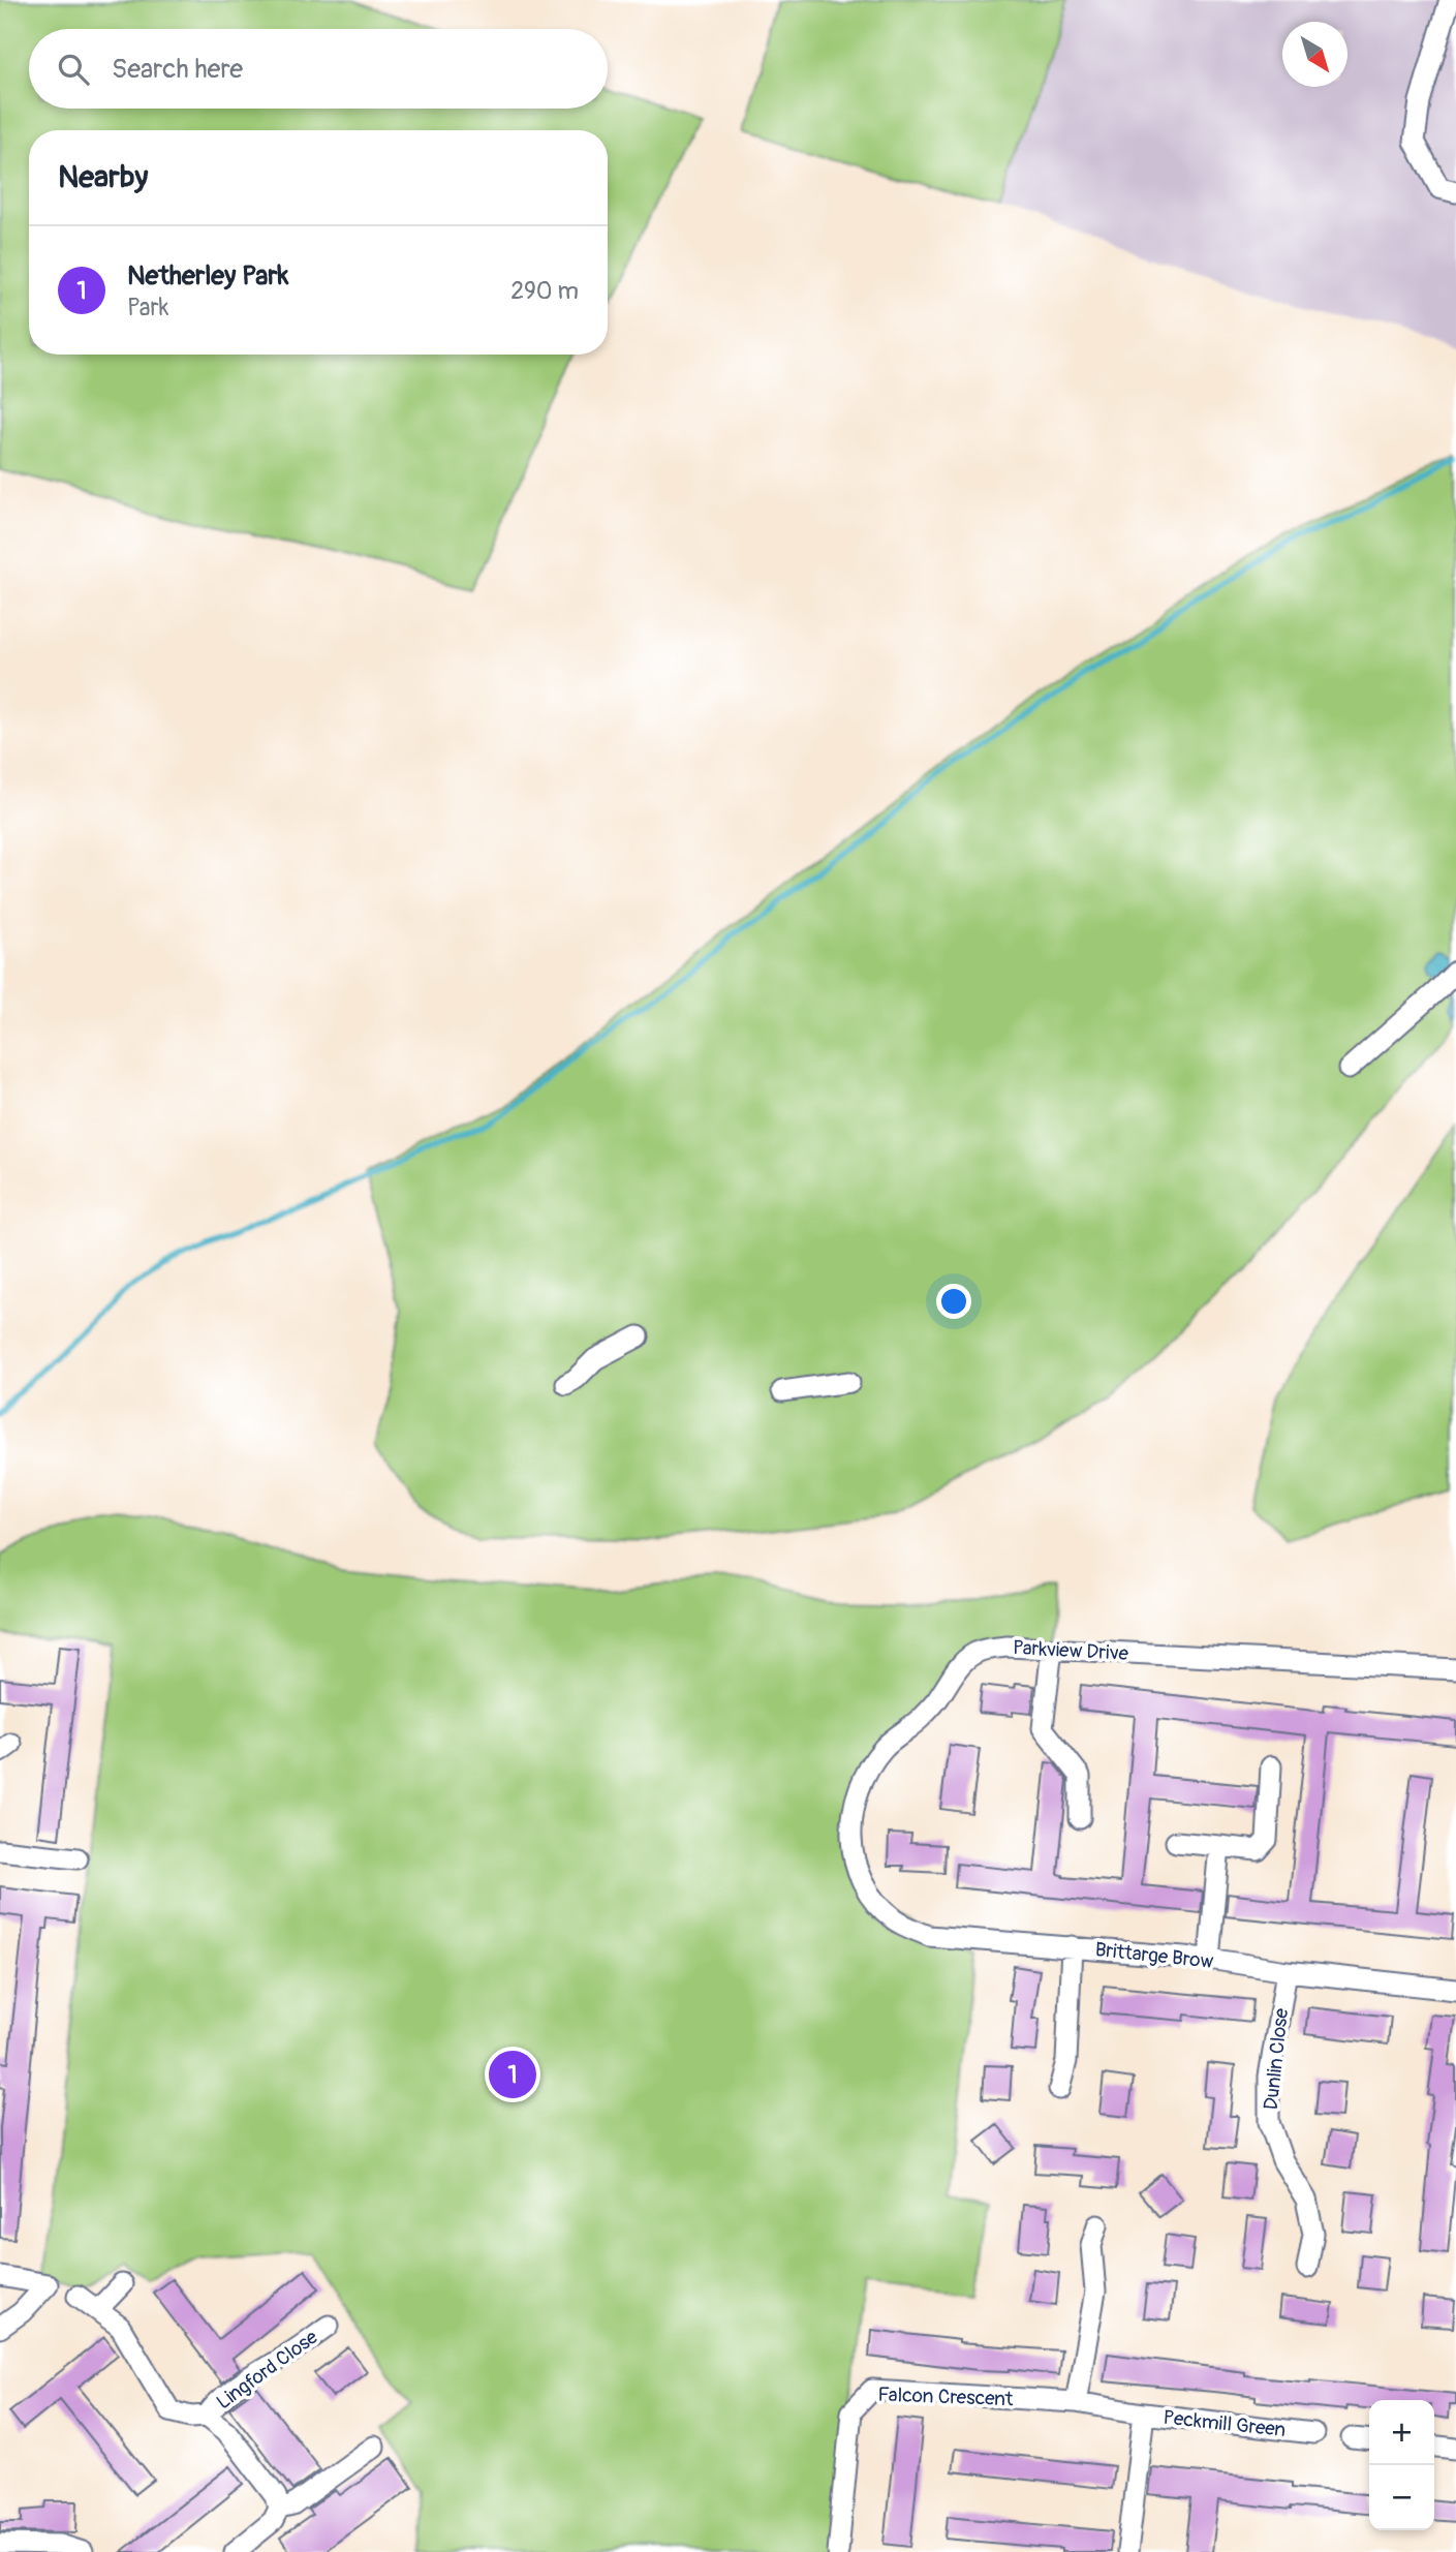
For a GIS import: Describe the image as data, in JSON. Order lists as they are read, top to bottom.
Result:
{
  "streets": {
    "street": [
      "Parkview Drive",
      "Brittarge Brow",
      "Dunlin Close",
      "Lingford Close",
      "Falcon Crescent",
      "Peckmill Green"
    ]
  },
  "crossings": [
    ["Parkview Drive", "Brittarge Brow"],
    ["Brittarge Brow", "Dunlin Close"],
    ["Falcon Crescent", "Peckmill Green"]
  ],
  "north": "bottom right",
  "page": {
    "search": "Search here",
    "heading": "Nearby",
    "list": [
      {
        "mark": "1",
        "name": "Netherley Park",
        "note": "Park",
        "value": "290 m"
      }
    ],
    "pins": "1",
    "map_buttons": ["+", "−"]
  }
}
